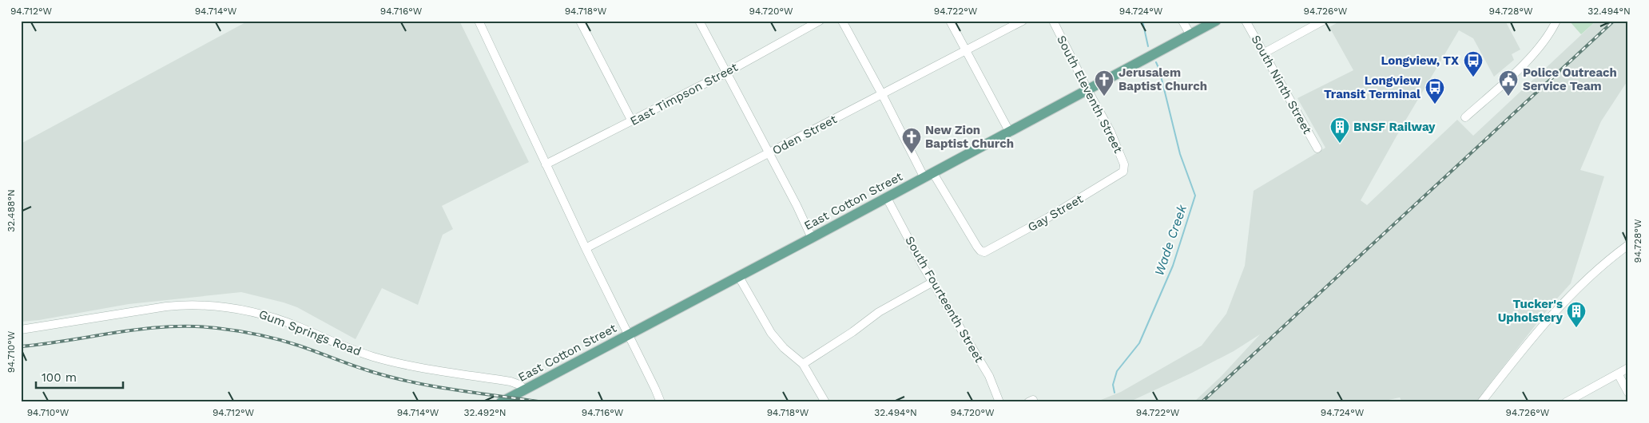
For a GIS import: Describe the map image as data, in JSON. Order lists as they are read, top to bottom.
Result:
{
  "streets": {
    "main road": ["East Cotton Street"],
    "street": [
      "South Ninth Street",
      "East Timpson Street",
      "South Eleventh Street",
      "Oden Street",
      "Gay Street",
      "South Fourteenth Street",
      "Gum Springs Road"
    ]
  },
  "crossings": [
    ["South Eleventh Street", "East Cotton Street"],
    ["South Eleventh Street", "Gay Street"],
    ["East Cotton Street", "Gay Street"],
    ["East Cotton Street", "South Fourteenth Street"],
    ["East Cotton Street", "Gum Springs Road"]
  ],
  "water": ["Wade Creek"],
  "places": {
    "bus stop": ["Longview, TX", "Longview Transit Terminal"],
    "church": ["Jerusalem Baptist Church", "New Zion Baptist Church"],
    "public building": ["Police Outreach Service Team"],
    "building": ["BNSF Railway", "Tucker's Upholstery"]
  },
  "scale_bar": "100 m",
  "coordinates": [
    "94.712°W",
    "94.714°W",
    "94.716°W",
    "94.718°W",
    "94.720°W",
    "94.722°W",
    "94.724°W",
    "94.726°W",
    "94.728°W",
    "32.494°N",
    "32.488°N",
    "94.710°W",
    "32.492°N"
  ]
}
